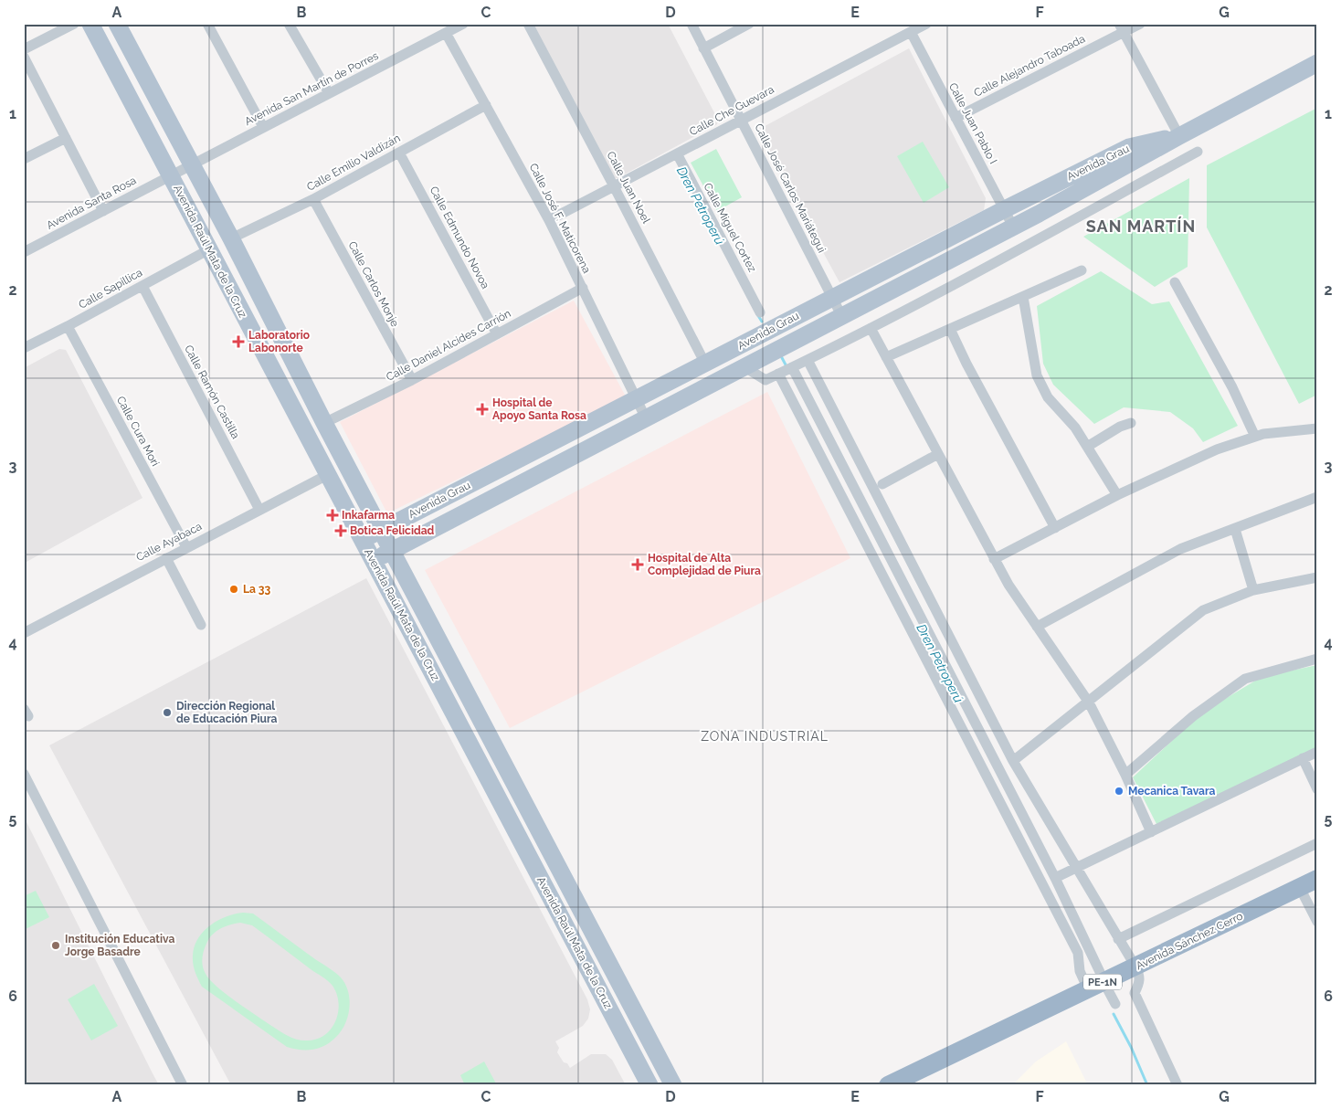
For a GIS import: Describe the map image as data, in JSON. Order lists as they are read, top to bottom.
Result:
{
  "streets": {
    "highway": ["Avenida Sánchez Cerro", "PE-1N"],
    "main road": ["Avenida Grau", "Avenida Raúl Mata de la Cruz"],
    "street": [
      "Calle Alejandro Taboada",
      "Avenida San Martín de Porres",
      "Calle Che Guevara",
      "Calle Juan Pablo I",
      "Calle Emilio Valdizán",
      "Calle Juan Noel",
      "Calle José Carlos Mariátegui",
      "Avenida Santa Rosa",
      "Calle José F. Maticorena",
      "Calle Miguel Cortez",
      "Calle Edmundo Novoa",
      "Calle Carlos Monje",
      "Calle Sapillica",
      "Calle Daniel Alcides Carrión",
      "Calle Ramón Castilla",
      "Calle Cura Mori",
      "Calle Ayabaca"
    ]
  },
  "crossings": [
    ["Calle Alejandro Taboada", "Calle Juan Pablo I"],
    ["Avenida San Martín de Porres", "Avenida Santa Rosa"],
    ["Avenida San Martín de Porres", "Calle José F. Maticorena"],
    ["Avenida San Martín de Porres", "Avenida Raúl Mata de la Cruz"],
    ["Calle Che Guevara", "Calle Juan Pablo I"],
    ["Calle Che Guevara", "Calle Juan Noel"],
    ["Calle Che Guevara", "Calle José Carlos Mariátegui"],
    ["Calle Che Guevara", "Calle José F. Maticorena"],
    ["Calle Che Guevara", "Calle Miguel Cortez"],
    ["Calle Juan Pablo I", "Avenida Grau"],
    ["Calle Emilio Valdizán", "Calle José F. Maticorena"],
    ["Calle Emilio Valdizán", "Calle Edmundo Novoa"],
    ["Calle Emilio Valdizán", "Avenida Raúl Mata de la Cruz"],
    ["Calle Emilio Valdizán", "Calle Carlos Monje"],
    ["Avenida Grau", "Calle Juan Noel"],
    ["Avenida Grau", "Calle José Carlos Mariátegui"],
    ["Avenida Grau", "Calle José F. Maticorena"],
    ["Avenida Grau", "Avenida Raúl Mata de la Cruz"],
    ["Avenida Santa Rosa", "Avenida Raúl Mata de la Cruz"],
    ["Calle José F. Maticorena", "Calle Daniel Alcides Carrión"],
    ["Calle Edmundo Novoa", "Calle Daniel Alcides Carrión"],
    ["Avenida Raúl Mata de la Cruz", "Calle Sapillica"],
    ["Avenida Raúl Mata de la Cruz", "Calle Daniel Alcides Carrión"],
    ["Avenida Raúl Mata de la Cruz", "Calle Ayabaca"],
    ["Calle Carlos Monje", "Calle Daniel Alcides Carrión"],
    ["Calle Sapillica", "Calle Ramón Castilla"],
    ["Calle Sapillica", "Calle Cura Mori"],
    ["Calle Ramón Castilla", "Calle Ayabaca"],
    ["Calle Cura Mori", "Calle Ayabaca"]
  ],
  "districts": ["SAN MARTÍN", "ZONA INDUSTRIAL"],
  "water": ["Dren Petroperú"],
  "places": {
    "health": [
      "Laboratorio Labonorte",
      "Hospital de Apoyo Santa Rosa",
      "Inkafarma",
      "Botica Felicidad",
      "Hospital de Alta Complejidad de Piura"
    ],
    "other": [
      "La 33",
      "Dirección Regional de Educación Piura",
      "Mecanica Tavara",
      "Institución Educativa Jorge Basadre"
    ]
  },
  "grid": {
    "columns": [
      "A",
      "B",
      "C",
      "D",
      "E",
      "F",
      "G"
    ],
    "rows": [
      "1",
      "2",
      "3",
      "4",
      "5",
      "6"
    ]
  }
}
